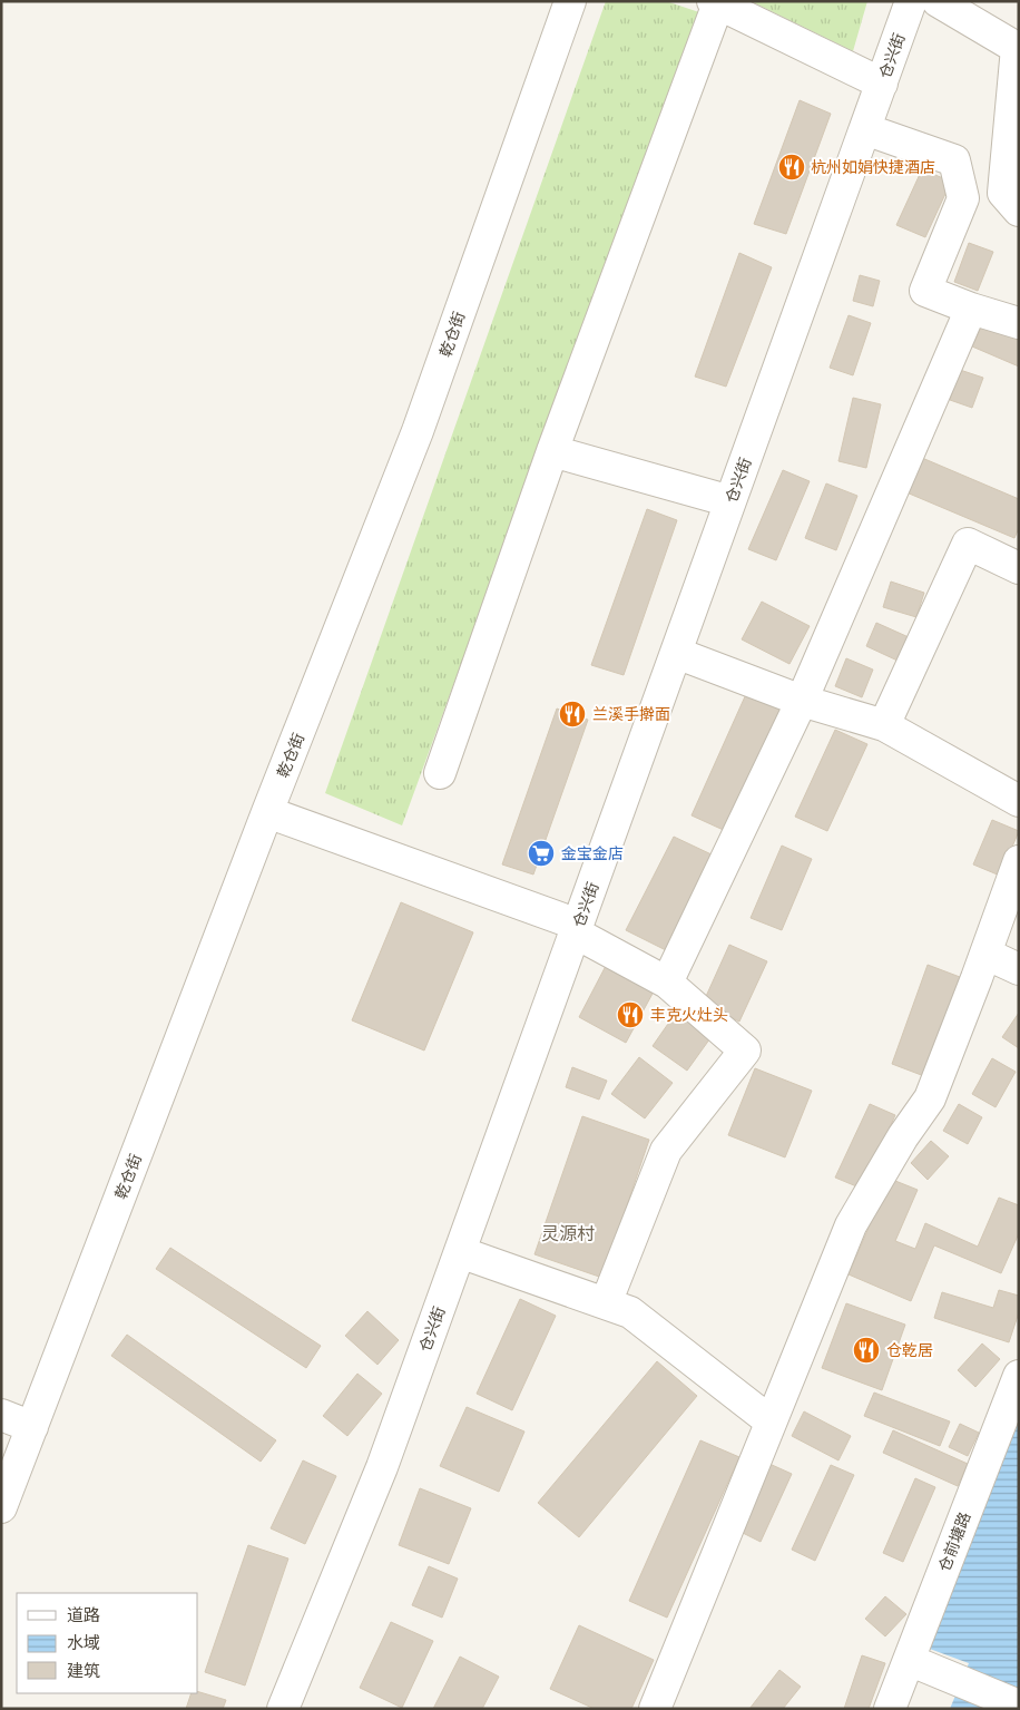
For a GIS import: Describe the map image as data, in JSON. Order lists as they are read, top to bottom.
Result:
{
  "streets": {
    "street": ["仓兴街", "乾仓街", "仓前塘路"]
  },
  "districts": ["灵源村"],
  "places": {
    "restaurant": [
      "杭州如娟快捷酒店",
      "兰溪手擀面",
      "丰克火灶头",
      "仓乾居"
    ],
    "supermarket": ["金宝金店"]
  },
  "legend": ["道路", "水域", "建筑"]
}
